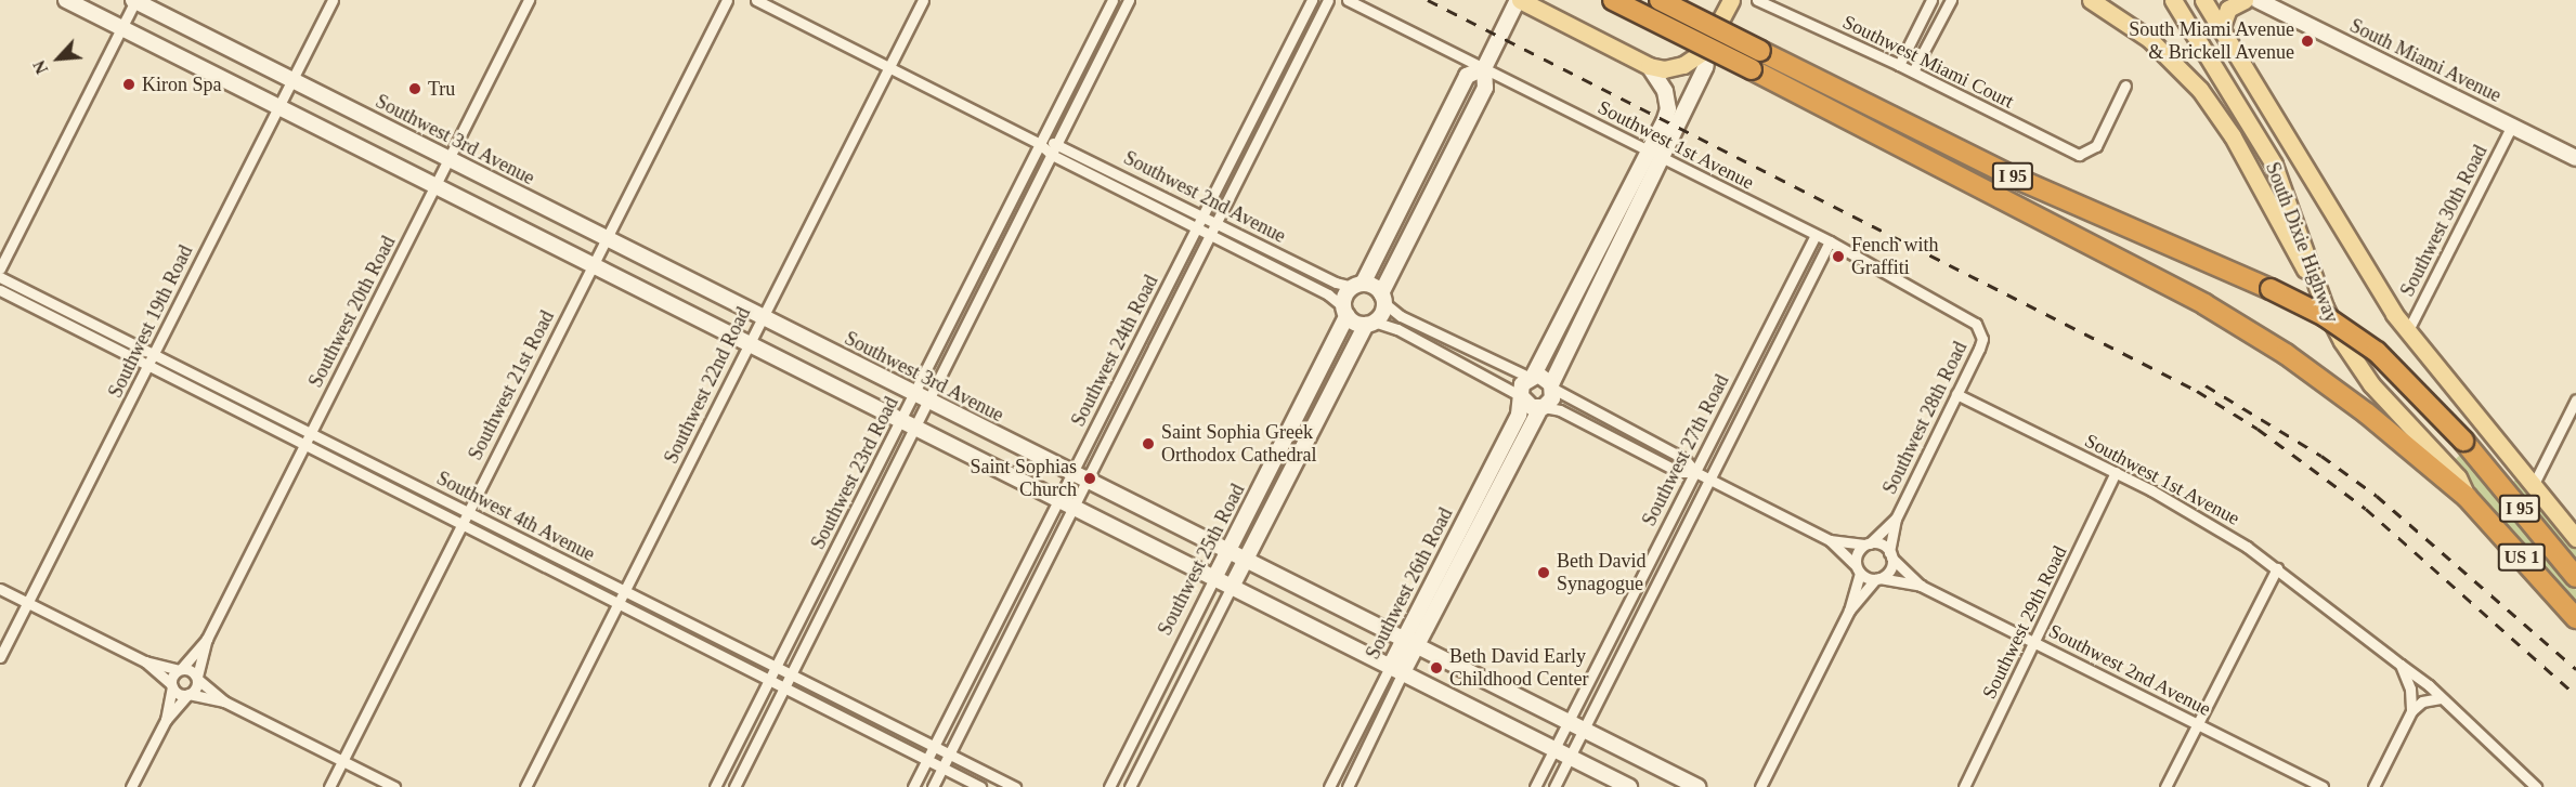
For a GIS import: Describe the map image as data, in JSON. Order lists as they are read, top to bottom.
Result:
{
  "streets": {
    "highway": ["I 95", "South Dixie Highway", "US 1"],
    "main road": [
      "South Miami Avenue",
      "Southwest 3rd Avenue",
      "Southwest 25th Road",
      "Southwest 26th Road"
    ],
    "street": [
      "Southwest Miami Court",
      "Southwest 1st Avenue",
      "Southwest 2nd Avenue",
      "Southwest 30th Road",
      "Southwest 20th Road",
      "Southwest 19th Road",
      "Southwest 24th Road",
      "Southwest 21st Road",
      "Southwest 22nd Road",
      "Southwest 28th Road",
      "Southwest 27th Road",
      "Southwest 23rd Road",
      "Southwest 4th Avenue",
      "Southwest 29th Road"
    ]
  },
  "crossings": [
    ["South Miami Avenue", "Southwest 30th Road"],
    ["Southwest 3rd Avenue", "Southwest 20th Road"],
    ["Southwest 3rd Avenue", "Southwest 19th Road"],
    ["Southwest 3rd Avenue", "Southwest 24th Road"],
    ["Southwest 3rd Avenue", "Southwest 21st Road"],
    ["Southwest 3rd Avenue", "Southwest 22nd Road"],
    ["Southwest 3rd Avenue", "Southwest 27th Road"],
    ["Southwest 3rd Avenue", "Southwest 23rd Road"],
    ["Southwest 3rd Avenue", "Southwest 25th Road"],
    ["Southwest 3rd Avenue", "Southwest 26th Road"],
    ["Southwest 1st Avenue", "Southwest 28th Road"],
    ["Southwest 1st Avenue", "Southwest 27th Road"],
    ["Southwest 1st Avenue", "Southwest 29th Road"],
    ["I 95", "South Dixie Highway"],
    ["Southwest 2nd Avenue", "Southwest 24th Road"],
    ["Southwest 2nd Avenue", "Southwest 22nd Road"],
    ["Southwest 2nd Avenue", "Southwest 28th Road"],
    ["Southwest 2nd Avenue", "Southwest 23rd Road"],
    ["Southwest 2nd Avenue", "Southwest 25th Road"],
    ["Southwest 2nd Avenue", "Southwest 29th Road"],
    ["Southwest 30th Road", "South Dixie Highway"],
    ["Southwest 20th Road", "Southwest 4th Avenue"],
    ["Southwest 19th Road", "Southwest 4th Avenue"],
    ["Southwest 24th Road", "Southwest 4th Avenue"],
    ["Southwest 21st Road", "Southwest 4th Avenue"],
    ["Southwest 22nd Road", "Southwest 4th Avenue"],
    ["Southwest 23rd Road", "Southwest 4th Avenue"]
  ],
  "places": [
    "South Miami Avenue & Brickell Avenue",
    "Kiron Spa",
    "Tru",
    "Fench with Graffiti",
    "Saint Sophia Greek Orthodox Cathedral",
    "Saint Sophias Church",
    "Beth David Synagogue",
    "Beth David Early Childhood Center"
  ],
  "north": "bottom left"
}
